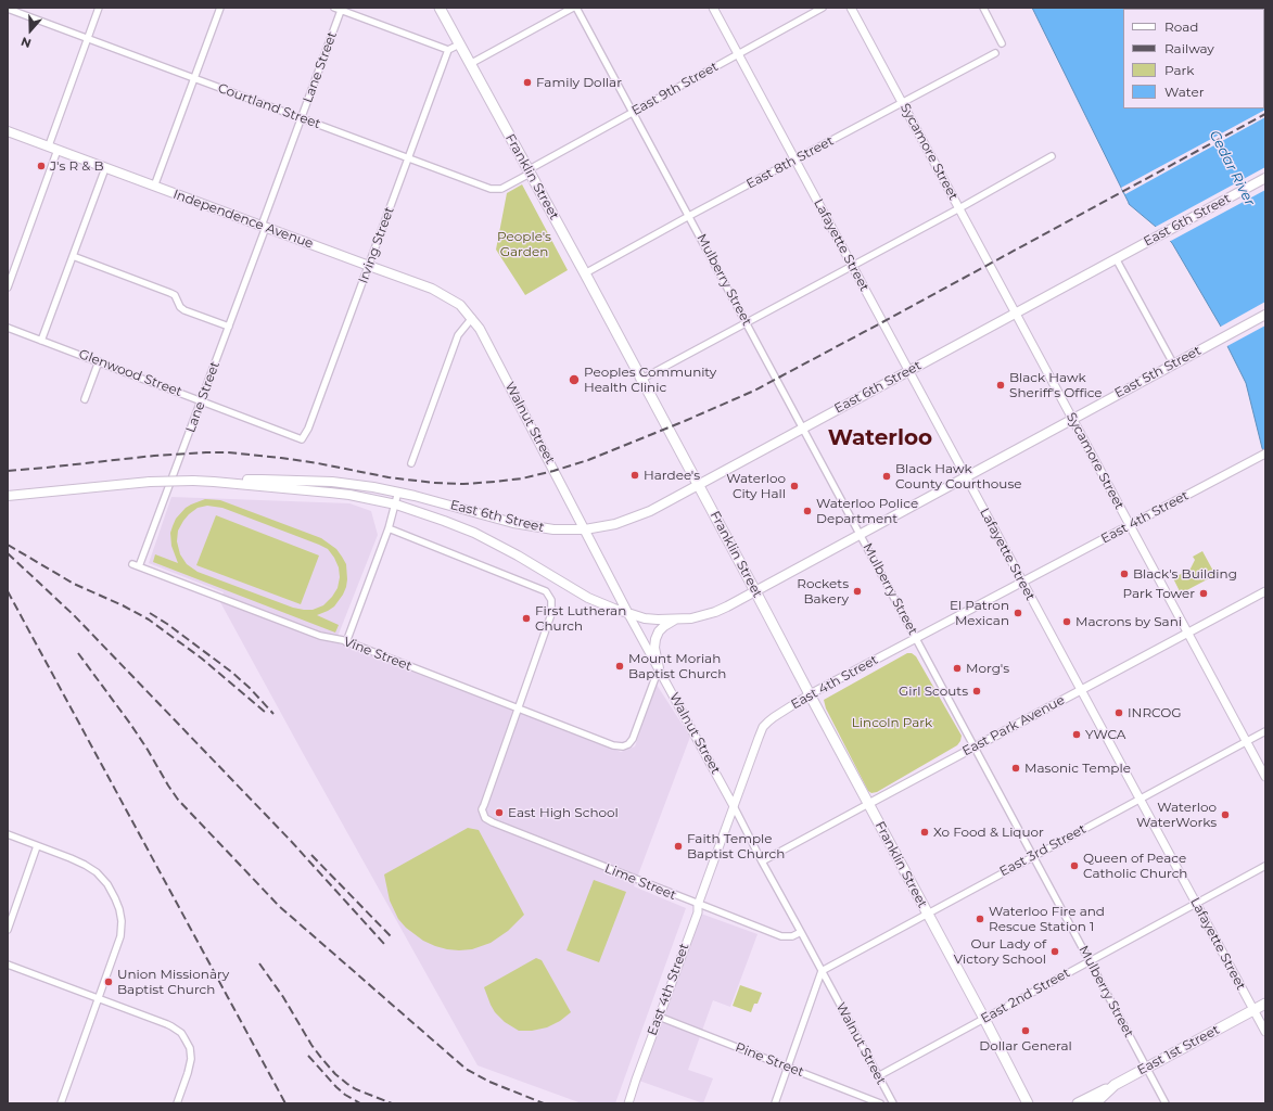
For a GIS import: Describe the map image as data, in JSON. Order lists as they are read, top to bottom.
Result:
{
  "streets": {
    "main road": [
      "Franklin Street",
      "Independence Avenue",
      "East 6th Street",
      "East 5th Street",
      "Walnut Street",
      "East 1st Street"
    ],
    "street": [
      "Lane Street",
      "East 9th Street",
      "Courtland Street",
      "Sycamore Street",
      "East 8th Street",
      "Irving Street",
      "Lafayette Street",
      "Mulberry Street",
      "Glenwood Street",
      "East 4th Street",
      "Vine Street",
      "East Park Avenue",
      "East 3rd Street",
      "Lime Street",
      "East 2nd Street",
      "Pine Street"
    ]
  },
  "crossings": [
    ["Lane Street", "Courtland Street"],
    ["Lane Street", "Independence Avenue"],
    ["Lane Street", "Glenwood Street"],
    ["Lane Street", "Vine Street"],
    ["East 9th Street", "Courtland Street"],
    ["East 9th Street", "Franklin Street"],
    ["East 9th Street", "Lafayette Street"],
    ["East 9th Street", "Mulberry Street"],
    ["Courtland Street", "Franklin Street"],
    ["Courtland Street", "Irving Street"],
    ["Sycamore Street", "East 8th Street"],
    ["Sycamore Street", "East 6th Street"],
    ["Sycamore Street", "East 5th Street"],
    ["Sycamore Street", "East 4th Street"],
    ["Sycamore Street", "East Park Avenue"],
    ["Sycamore Street", "East 3rd Street"],
    ["East 8th Street", "Franklin Street"],
    ["East 8th Street", "Lafayette Street"],
    ["East 8th Street", "Mulberry Street"],
    ["Franklin Street", "East 6th Street"],
    ["Franklin Street", "East 5th Street"],
    ["Franklin Street", "East 4th Street"],
    ["Franklin Street", "East Park Avenue"],
    ["Franklin Street", "East 3rd Street"],
    ["Franklin Street", "East 2nd Street"],
    ["Independence Avenue", "Irving Street"],
    ["Independence Avenue", "Walnut Street"],
    ["East 6th Street", "Lafayette Street"],
    ["East 6th Street", "Mulberry Street"],
    ["East 6th Street", "East 5th Street"],
    ["East 6th Street", "Walnut Street"],
    ["Irving Street", "Glenwood Street"],
    ["Lafayette Street", "East 5th Street"],
    ["Lafayette Street", "East 4th Street"],
    ["Lafayette Street", "East Park Avenue"],
    ["Lafayette Street", "East 3rd Street"],
    ["Lafayette Street", "East 2nd Street"],
    ["Lafayette Street", "East 1st Street"],
    ["Mulberry Street", "East 5th Street"],
    ["Mulberry Street", "East 4th Street"],
    ["Mulberry Street", "East Park Avenue"],
    ["Mulberry Street", "East 3rd Street"],
    ["Mulberry Street", "East 2nd Street"],
    ["Mulberry Street", "East 1st Street"],
    ["East 5th Street", "Walnut Street"],
    ["Walnut Street", "East 4th Street"],
    ["Walnut Street", "Vine Street"],
    ["Walnut Street", "East Park Avenue"],
    ["Walnut Street", "East 3rd Street"],
    ["Walnut Street", "Lime Street"],
    ["Walnut Street", "East 2nd Street"],
    ["East 4th Street", "Lime Street"],
    ["East 4th Street", "Pine Street"],
    ["Vine Street", "Lime Street"]
  ],
  "districts": ["Waterloo"],
  "water": ["Cedar River"],
  "parks": ["People's Garden", "Lincoln Park"],
  "places": [
    "Family Dollar",
    "J's R & B",
    "Peoples Community Health Clinic",
    "Black Hawk Sheriff's Office",
    "Hardee's",
    "Black Hawk County Courthouse",
    "Waterloo City Hall",
    "Waterloo Police Department",
    "Black's Building",
    "Rockets Bakery",
    "Park Tower",
    "El Patron Mexican",
    "First Lutheran Church",
    "Macrons by Sani",
    "Mount Moriah Baptist Church",
    "Morg's",
    "Girl Scouts",
    "INRCOG",
    "YWCA",
    "Masonic Temple",
    "East High School",
    "Waterloo WaterWorks",
    "Xo Food & Liquor",
    "Faith Temple Baptist Church",
    "Queen of Peace Catholic Church",
    "Waterloo Fire and Rescue Station 1",
    "Our Lady of Victory School",
    "Union Missionary Baptist Church",
    "Dollar General"
  ],
  "legend": [
    "Road",
    "Railway",
    "Park",
    "Water"
  ],
  "north": "bottom"
}
